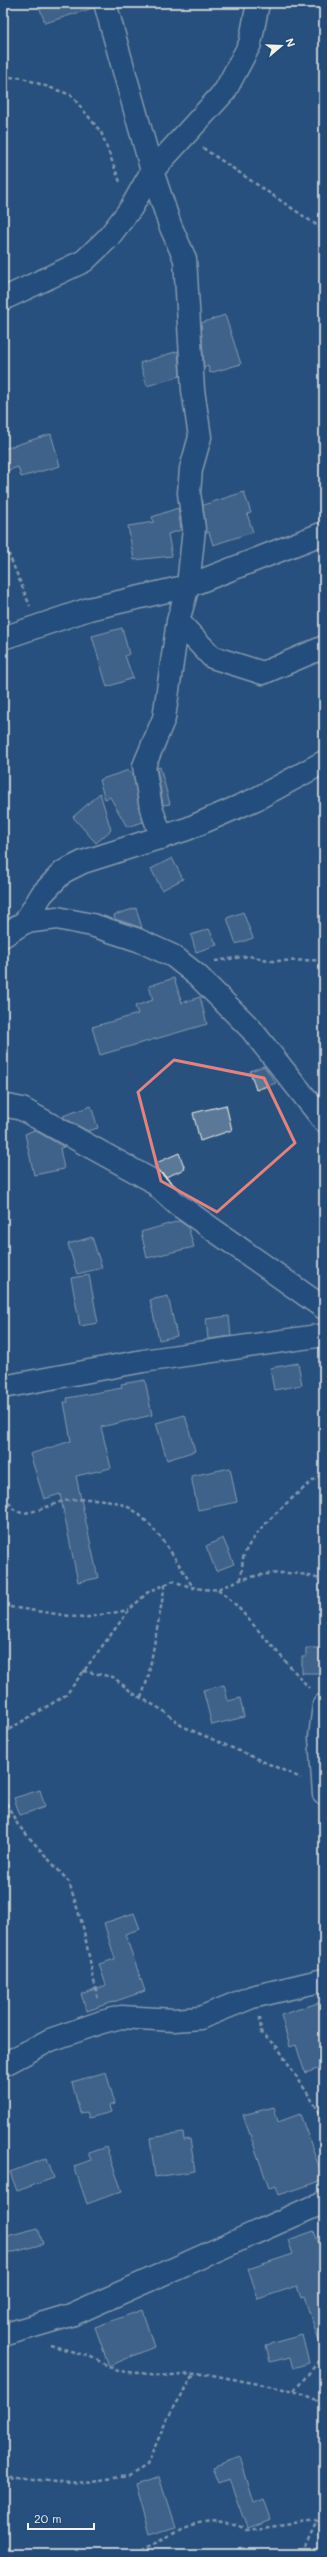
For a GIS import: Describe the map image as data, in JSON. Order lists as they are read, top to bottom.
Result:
{
  "scale_bar": "20 m",
  "north": "right"
}
